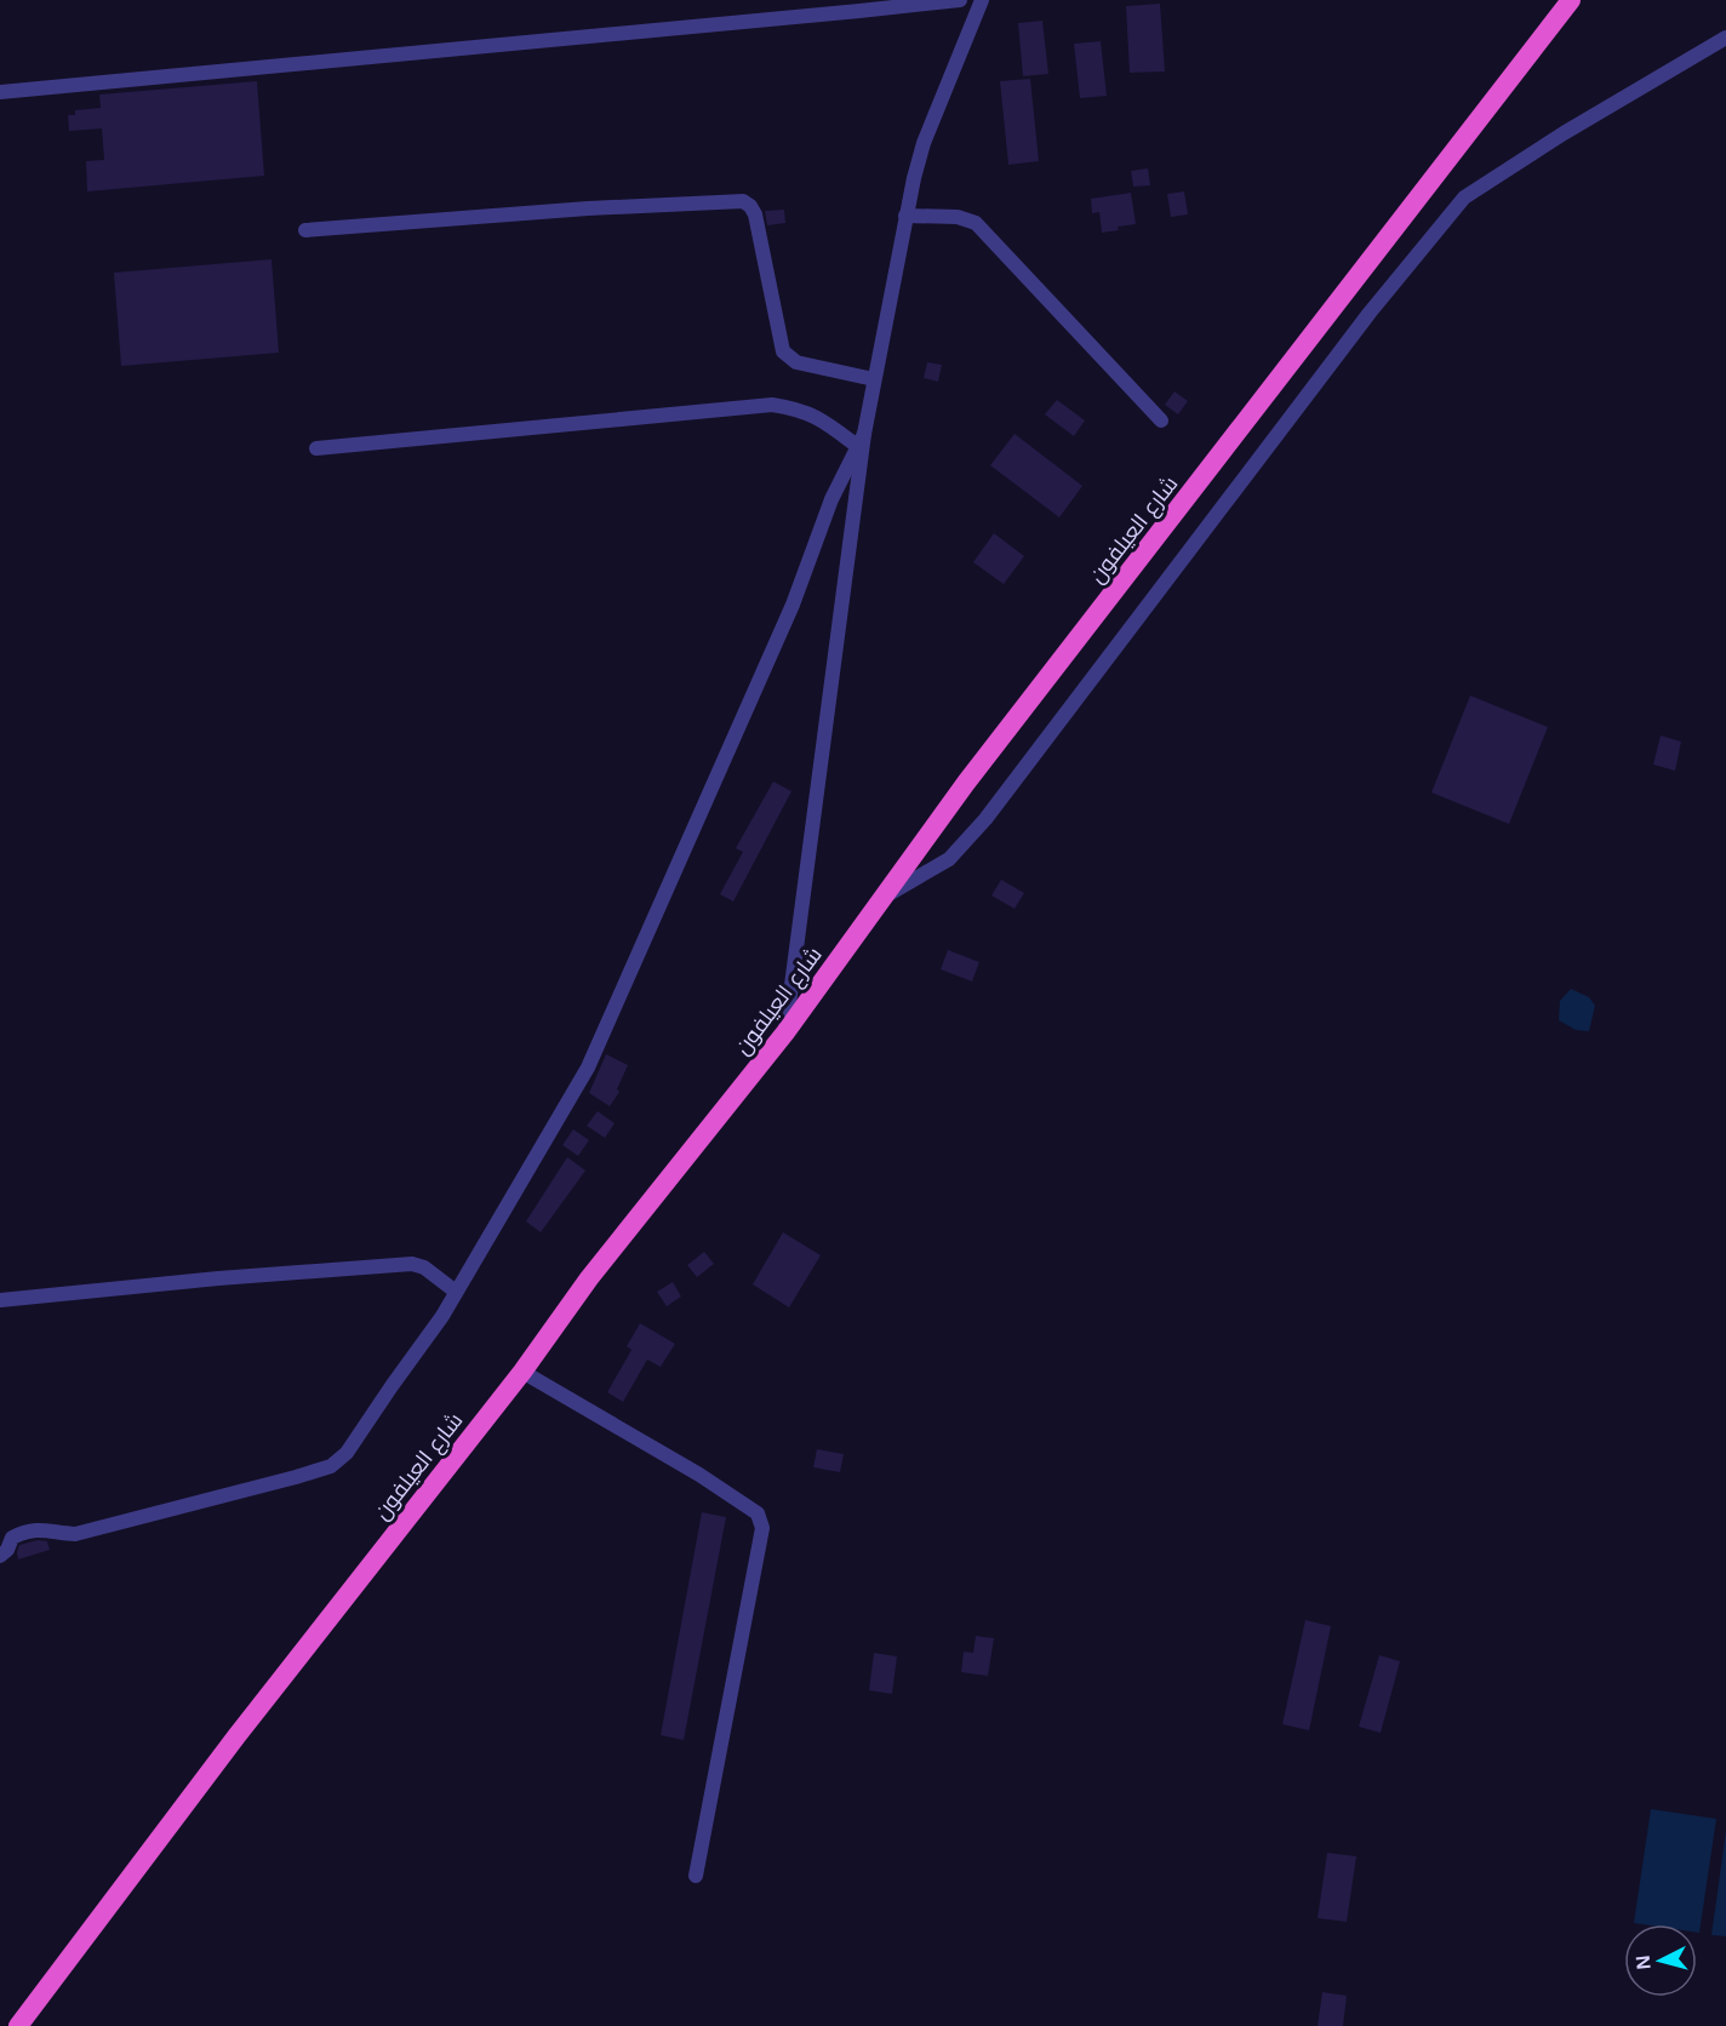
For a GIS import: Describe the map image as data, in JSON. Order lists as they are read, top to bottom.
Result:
{
  "streets": {
    "highway": ["شارع العيلفون"]
  },
  "north": "left"
}
